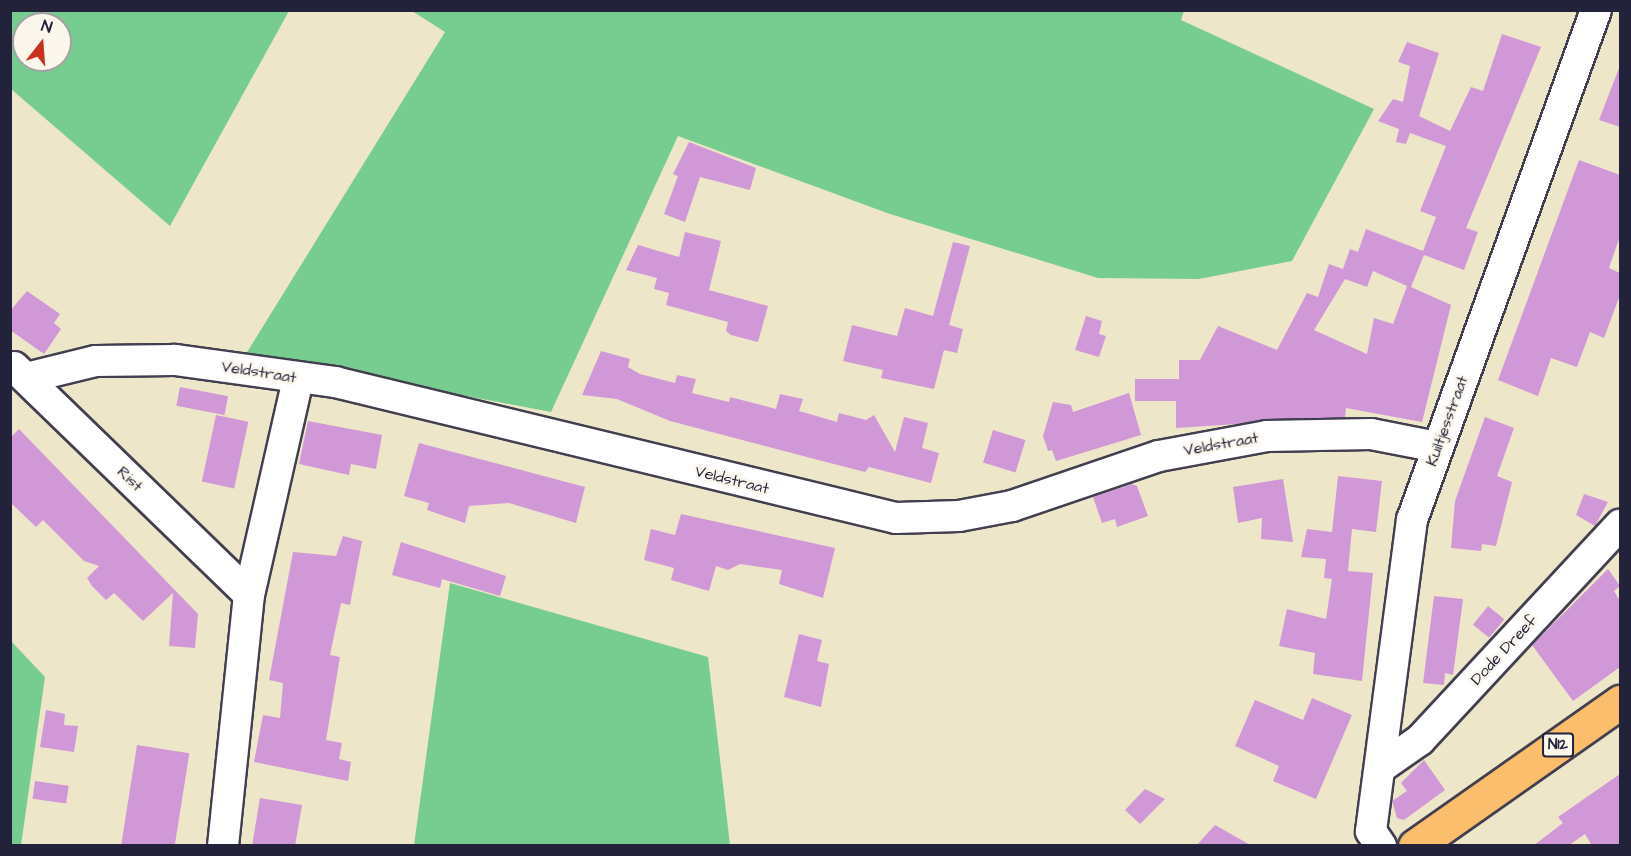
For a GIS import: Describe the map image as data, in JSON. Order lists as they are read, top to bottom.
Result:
{
  "streets": {
    "main road": ["N12"],
    "street": [
      "Veldstraat",
      "Kuiltjesstraat",
      "Rist",
      "Dode Dreef"
    ]
  },
  "crossings": [
    ["Veldstraat", "Kuiltjesstraat"],
    ["Veldstraat", "Rist"],
    ["Kuiltjesstraat", "Dode Dreef"]
  ],
  "north": "top"
}
